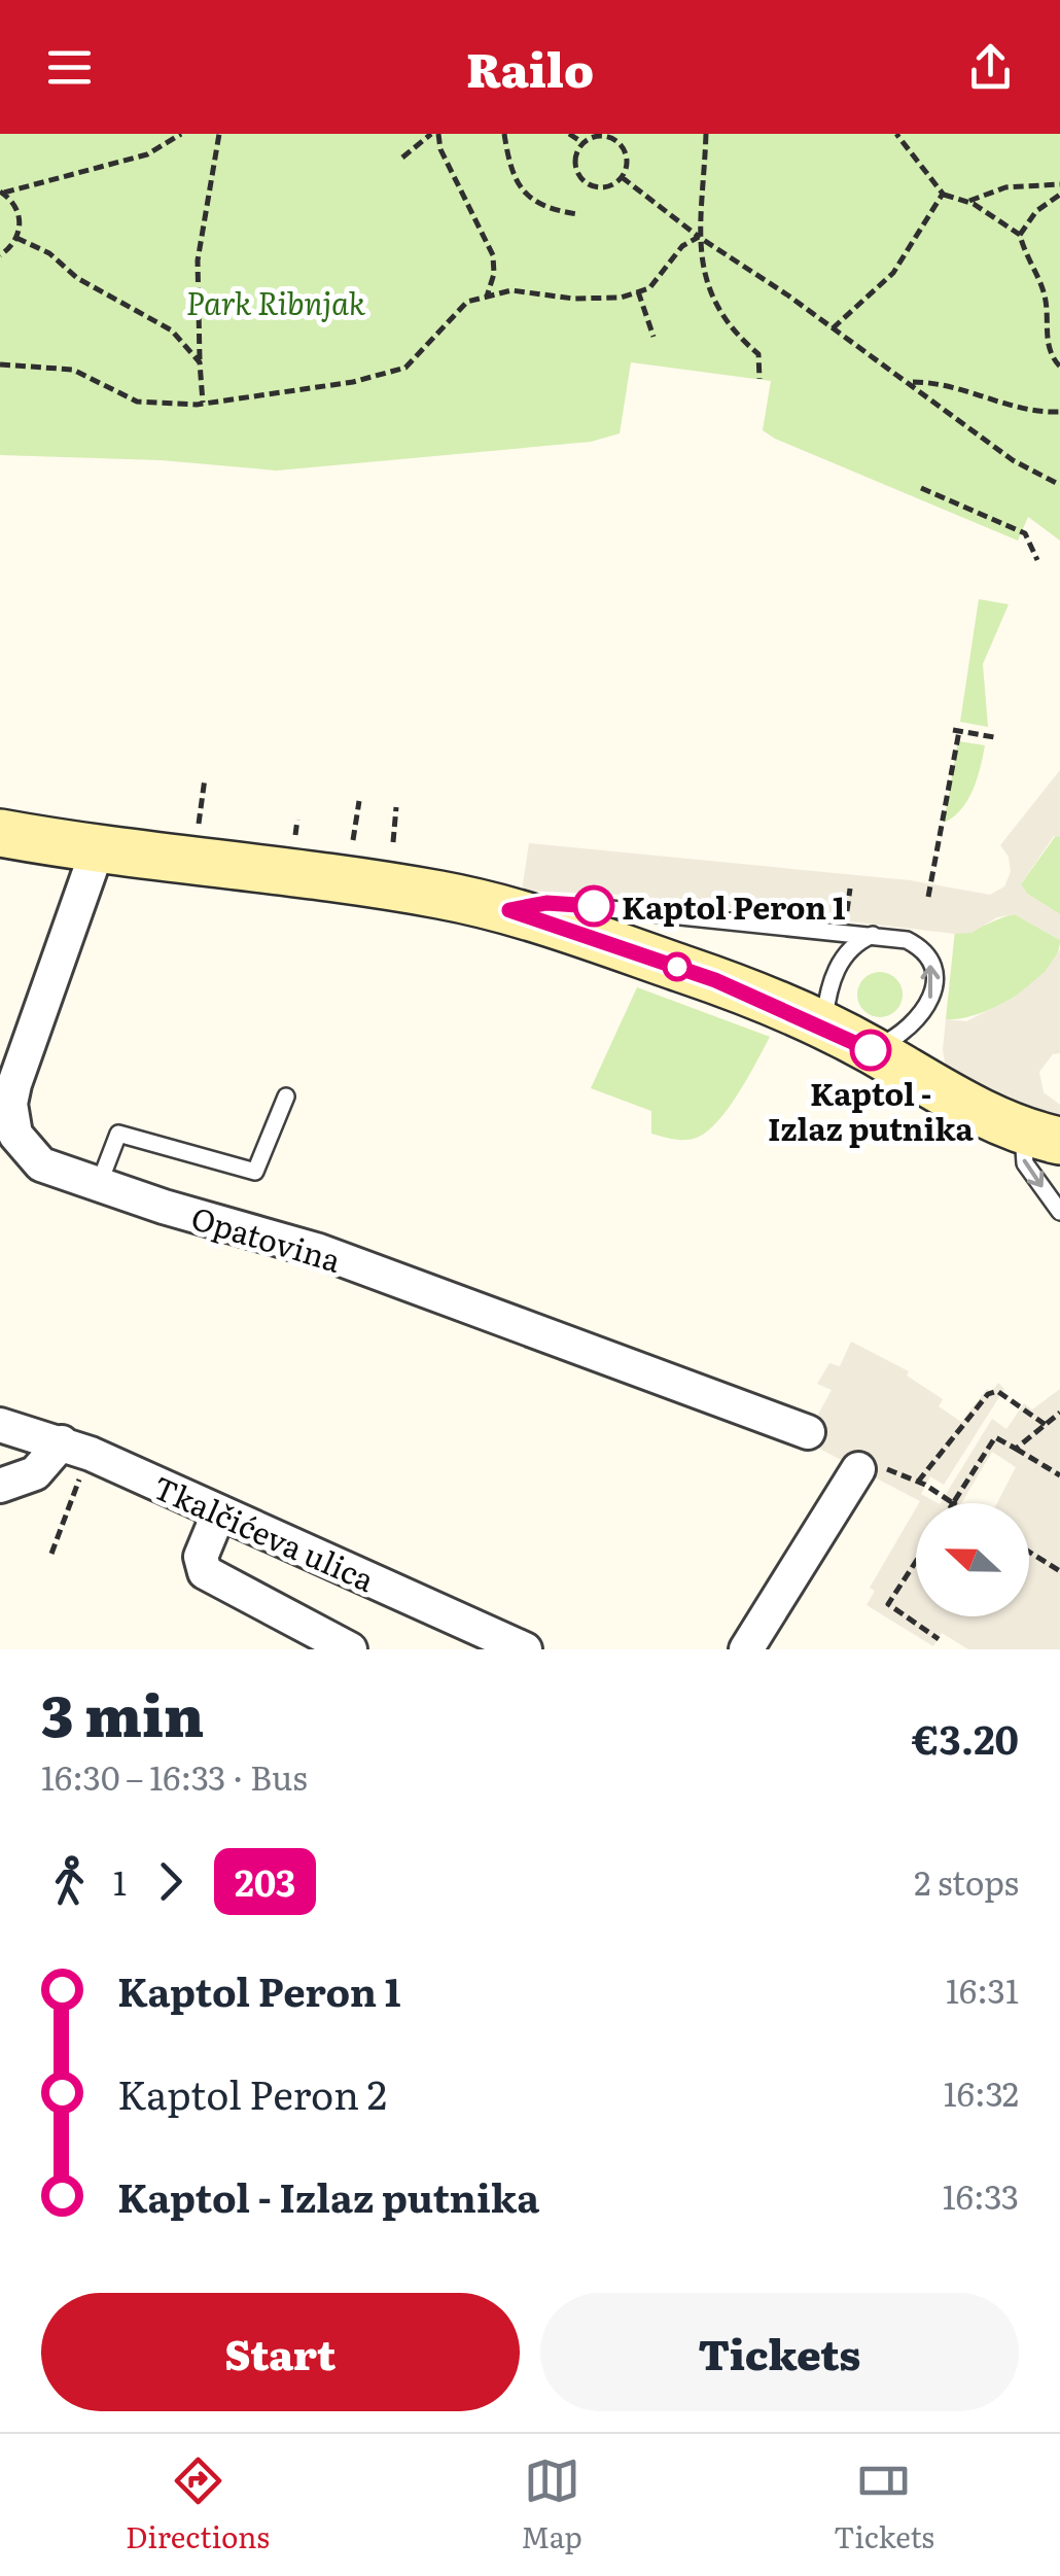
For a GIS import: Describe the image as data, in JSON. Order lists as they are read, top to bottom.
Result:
{
  "streets": {
    "street": ["Opatovina", "Tkalčićeva ulica"]
  },
  "parks": ["Park Ribnjak"],
  "places": ["Kaptol Peron 1", "Kaptol - Izlaz putnika"],
  "lines": ["bus line 203"],
  "north": "left",
  "page": {
    "header": "Railo",
    "heading": ["3 min", "16:30 – 16:33 · Bus", "€3.20"],
    "legs": ["1", "203", "2 stops"],
    "list": [
      {
        "name": "Kaptol Peron 1",
        "value": "16:31"
      },
      {
        "name": "Kaptol Peron 2",
        "value": "16:32"
      },
      {
        "name": "Kaptol - Izlaz putnika",
        "value": "16:33"
      }
    ],
    "buttons": ["Start", "Tickets"],
    "tabs": ["Directions", "Map", "Tickets"]
  }
}
